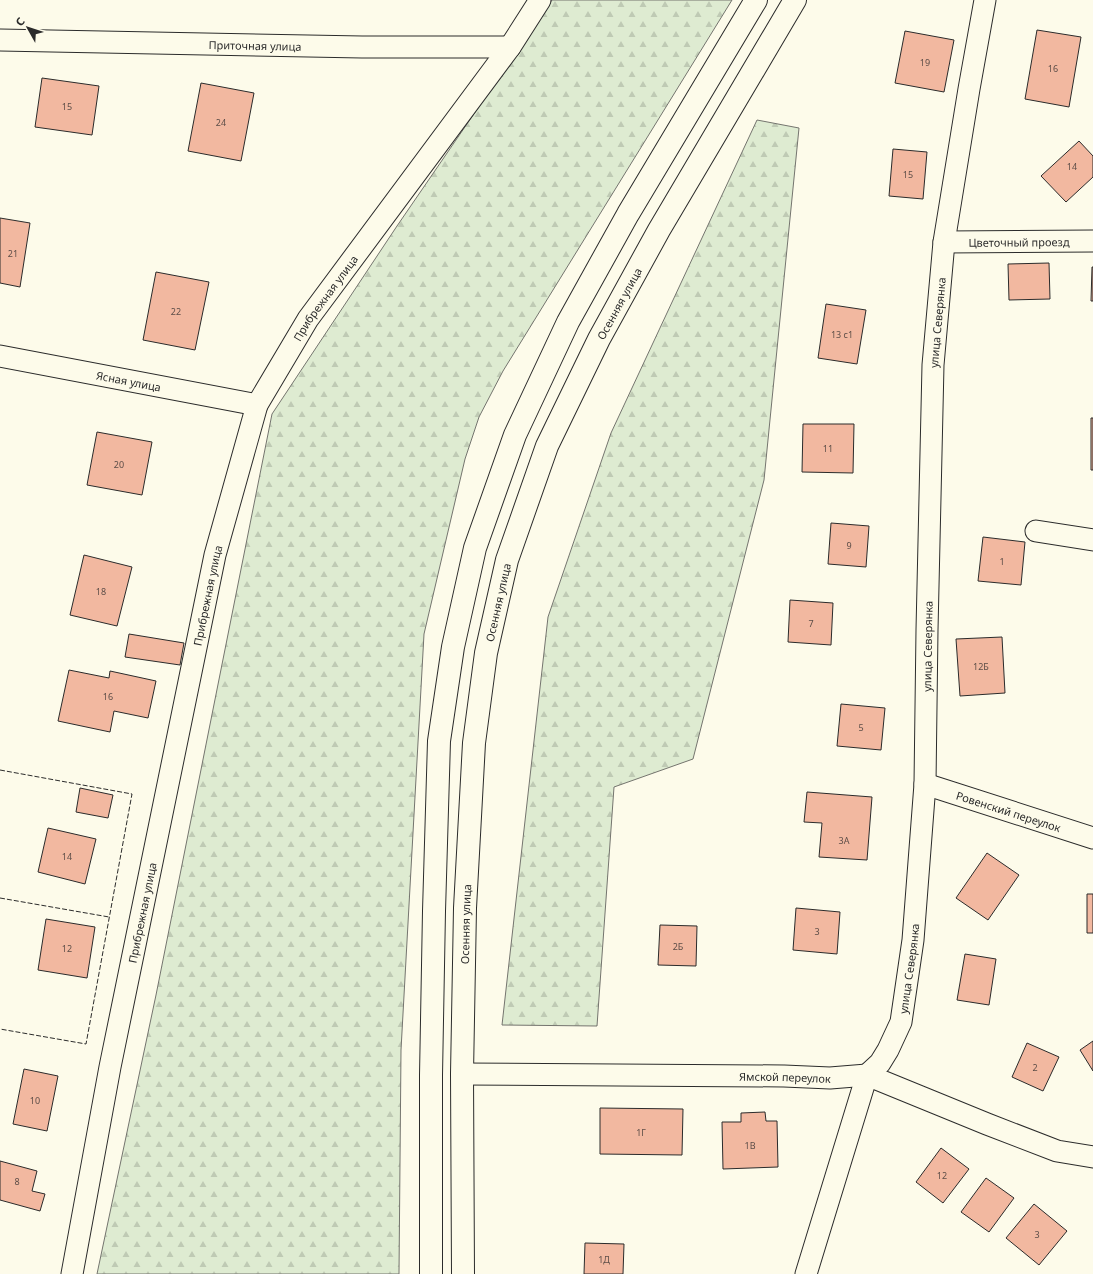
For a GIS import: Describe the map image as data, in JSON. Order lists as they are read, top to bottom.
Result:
{
  "streets": {
    "main road": ["Осенняя улица"],
    "street": [
      "Приточная улица",
      "Цветочный проезд",
      "Прибрежная улица",
      "улица Северянка",
      "Ясная улица",
      "Ровенский переулок",
      "Ямской переулок"
    ]
  },
  "crossings": [
    ["Приточная улица", "Прибрежная улица"],
    ["Цветочный проезд", "улица Северянка"],
    ["Прибрежная улица", "Ясная улица"],
    ["Осенняя улица", "Ямской переулок"],
    ["улица Северянка", "Ровенский переулок"],
    ["улица Северянка", "Ямской переулок"]
  ],
  "house_numbers": [
    "19",
    "16",
    "15",
    "24",
    "14",
    "15",
    "21",
    "22",
    "13 с1",
    "11",
    "20",
    "9",
    "1",
    "18",
    "7",
    "12Б",
    "16",
    "5",
    "3А",
    "14",
    "3",
    "2Б",
    "12",
    "2",
    "10",
    "1Г",
    "1В",
    "12",
    "8",
    "3",
    "1Д"
  ],
  "north": "top left"
}
